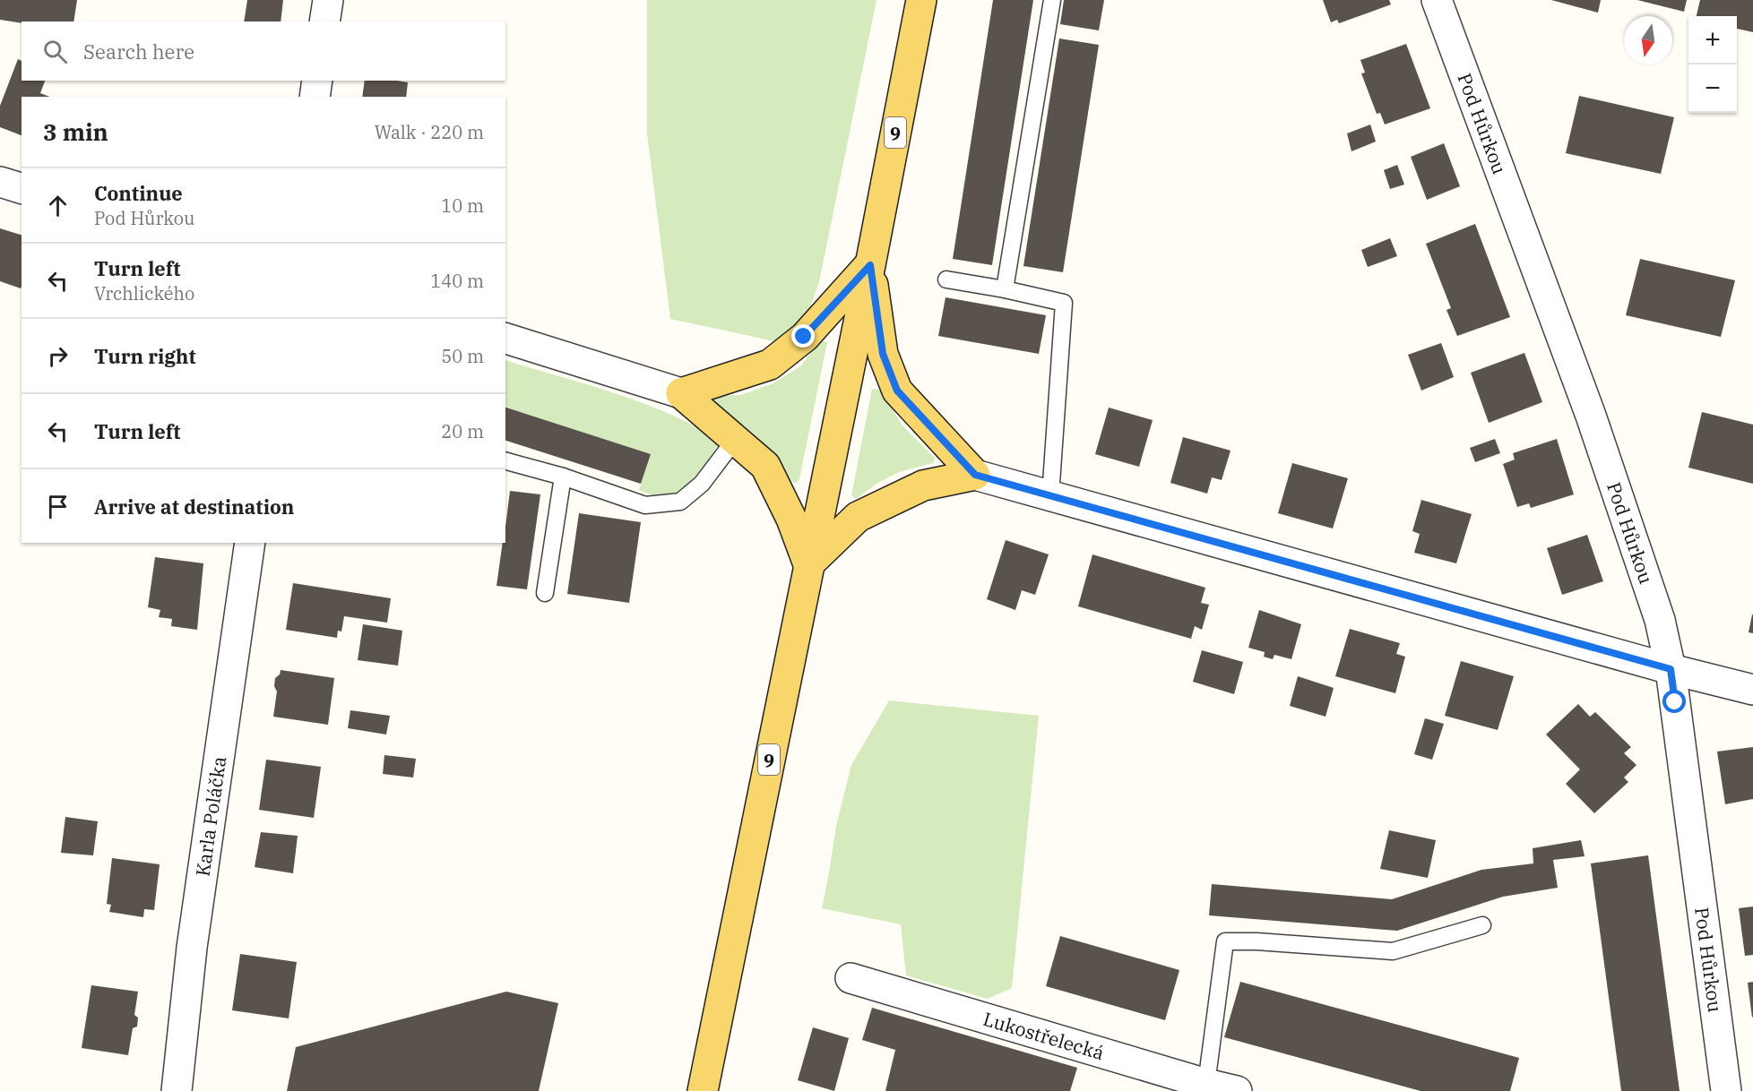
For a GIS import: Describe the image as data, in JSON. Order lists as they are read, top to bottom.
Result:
{
  "streets": {
    "main road": ["9"],
    "street": ["Pod Hůrkou", "Karla Poláčka", "Lukostřelecká"]
  },
  "north": "bottom",
  "page": {
    "map_buttons": ["+", "−"],
    "search": "Search here",
    "heading": ["3 min", "Walk · 220 m"],
    "list": [
      ["Continue", "Pod Hůrkou", "10 m"],
      ["Turn left", "Vrchlického", "140 m"],
      ["Turn right", "50 m"],
      ["Turn left", "20 m"],
      "Arrive at destination"
    ]
  }
}
